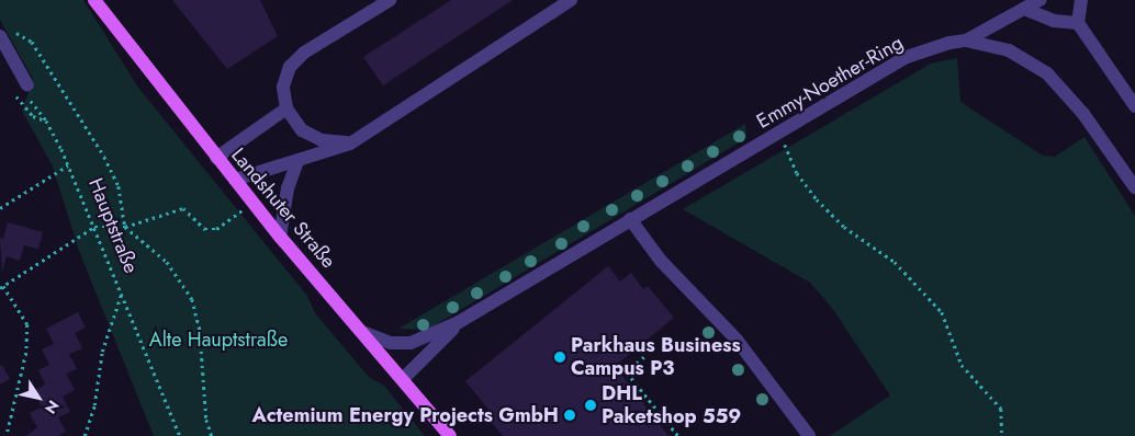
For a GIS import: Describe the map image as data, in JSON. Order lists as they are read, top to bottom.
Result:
{
  "streets": {
    "main road": ["Landshuter Straße"],
    "street": ["Emmy-Noether-Ring"],
    "path": ["Hauptstraße"]
  },
  "crossings": [
    ["Emmy-Noether-Ring", "Landshuter Straße"]
  ],
  "parks": ["Alte Hauptstraße"],
  "places": ["Parkhaus Business Campus P3", "DHL Paketshop 559", "Actemium Energy Projects GmbH"],
  "north": "bottom right"
}
